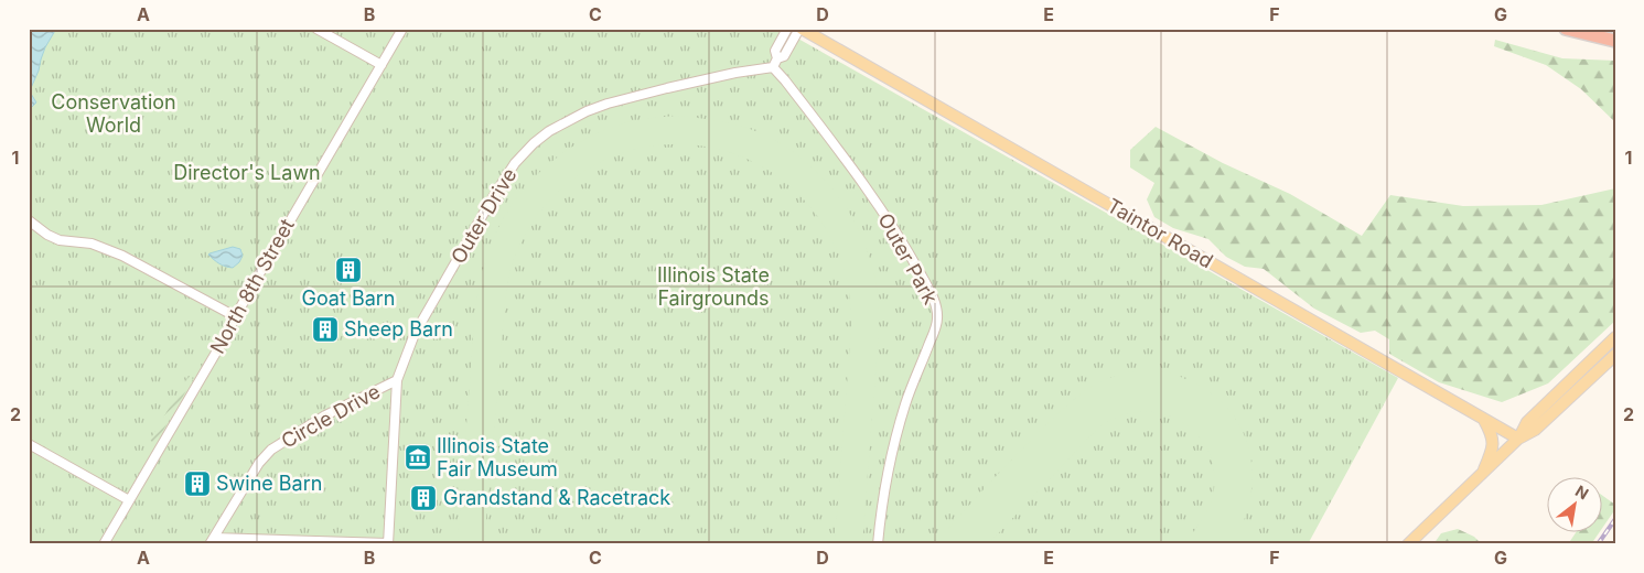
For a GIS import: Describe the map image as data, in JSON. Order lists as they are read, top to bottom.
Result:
{
  "streets": {
    "main road": ["Taintor Road"],
    "street": [
      "Outer Drive",
      "Outer Park",
      "North 8th Street",
      "Circle Drive"
    ]
  },
  "crossings": [
    ["Outer Drive", "Outer Park"],
    ["Outer Drive", "Circle Drive"]
  ],
  "parks": ["Conservation World", "Director's Lawn", "Illinois State Fairgrounds"],
  "places": {
    "building": [
      "Goat Barn",
      "Sheep Barn",
      "Swine Barn",
      "Grandstand & Racetrack"
    ],
    "museum": ["Illinois State Fair Museum"]
  },
  "north": "top right",
  "grid": {
    "columns": [
      "A",
      "B",
      "C",
      "D",
      "E",
      "F",
      "G"
    ],
    "rows": ["1", "2"]
  }
}
